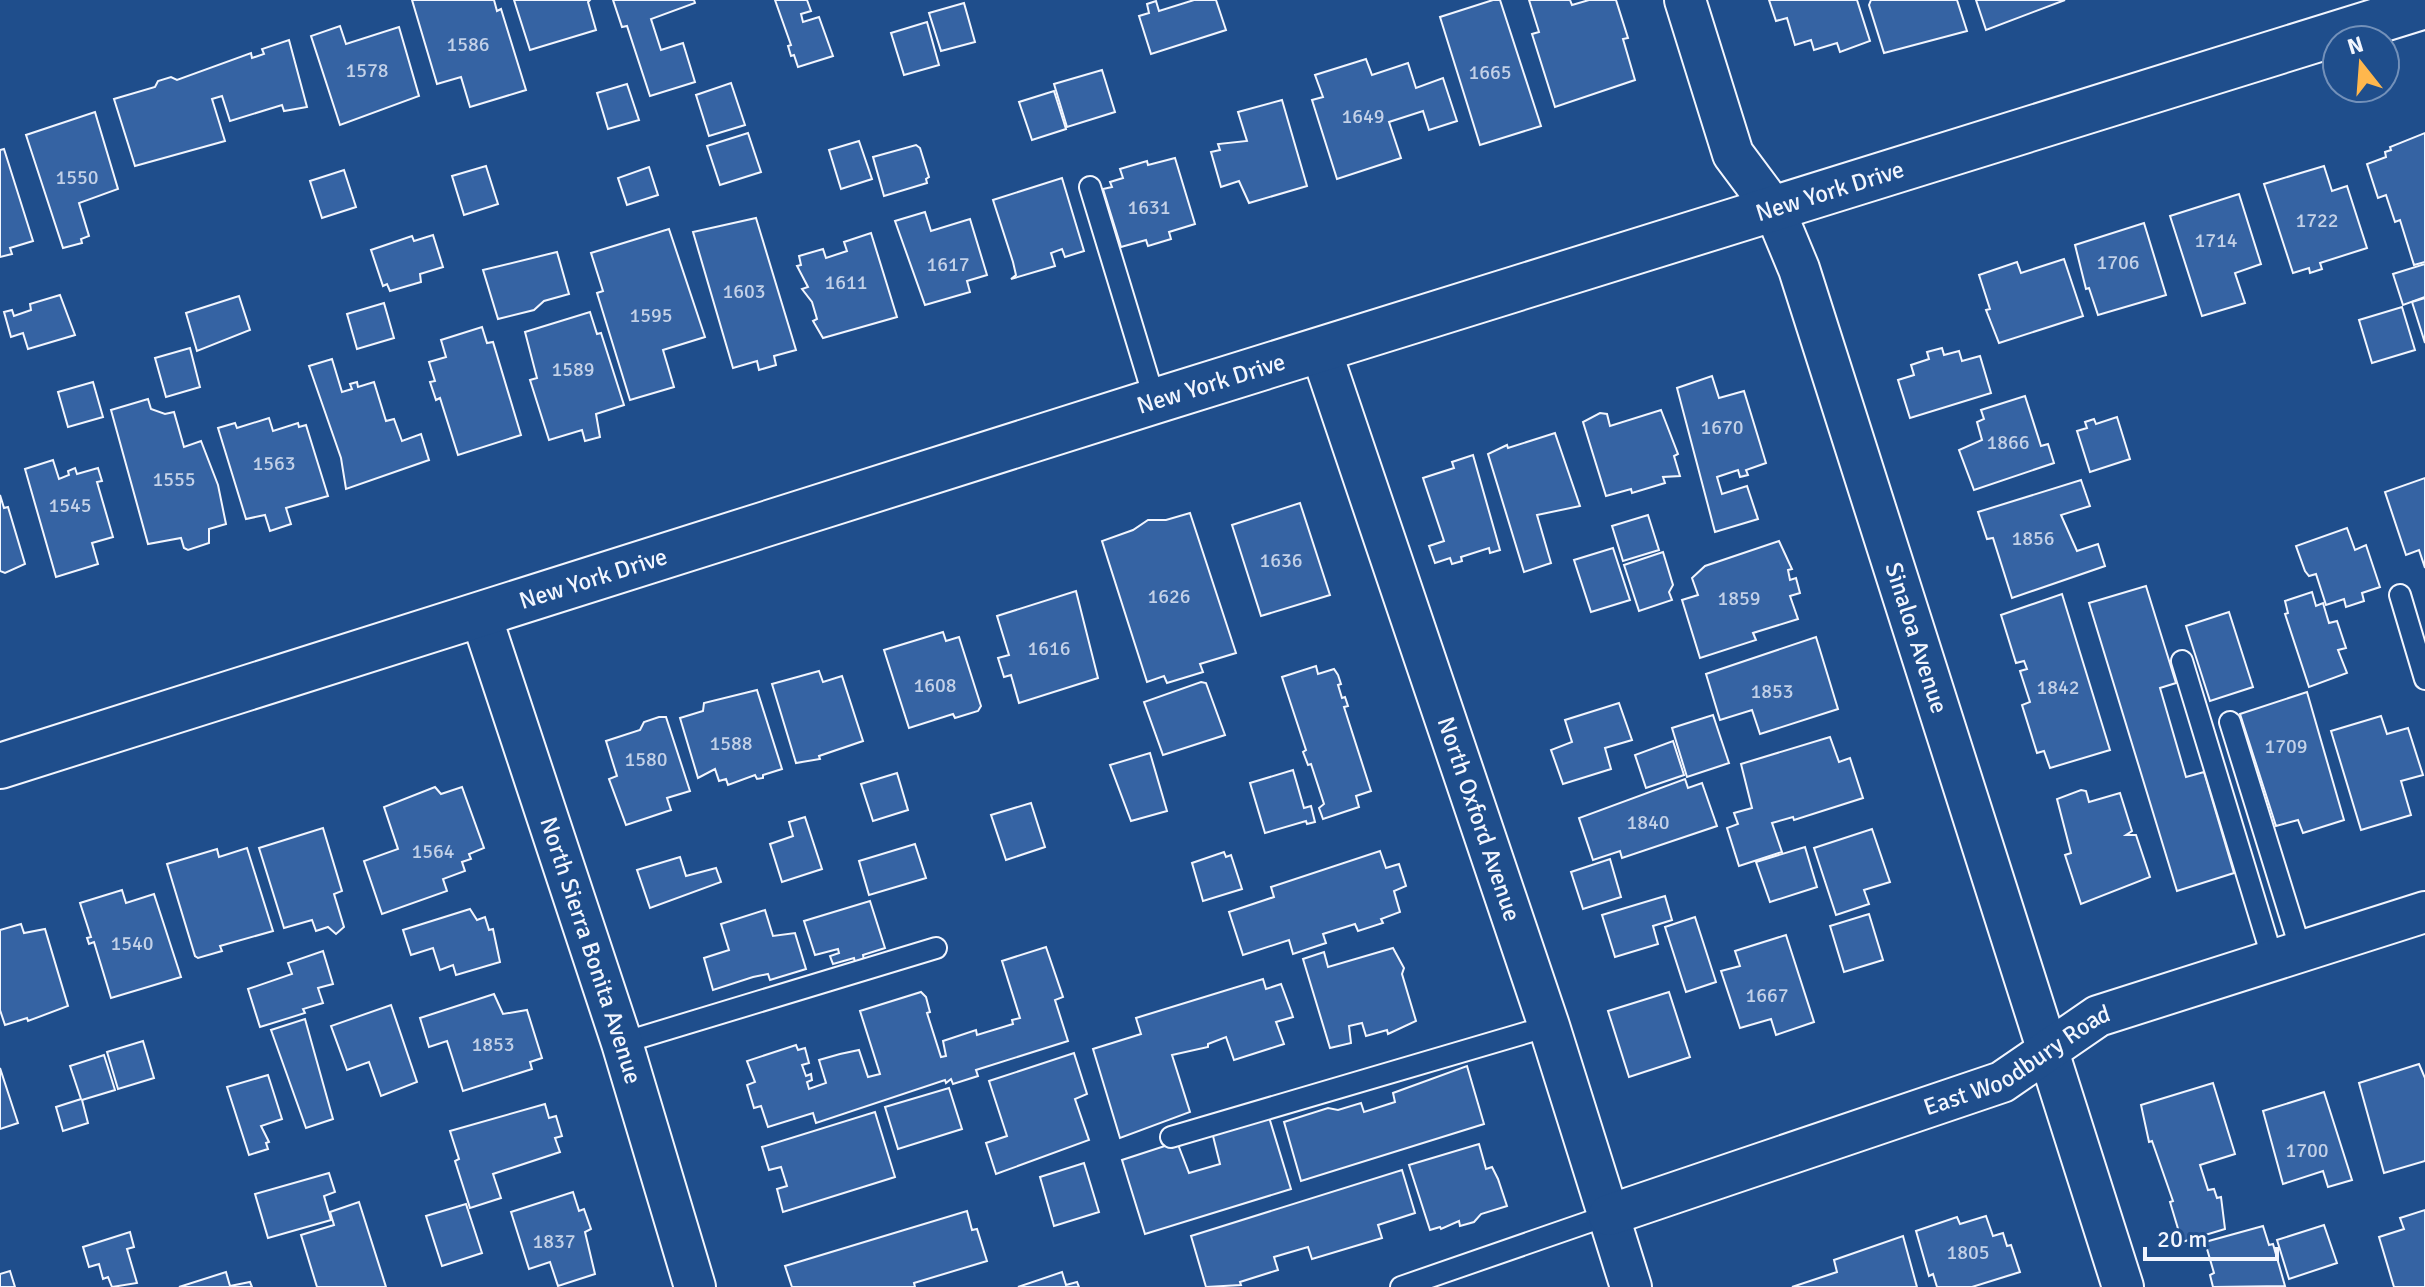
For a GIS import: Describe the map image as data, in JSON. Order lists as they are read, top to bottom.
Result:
{
  "streets": {
    "street": [
      "New York Drive",
      "Sinaloa Avenue",
      "North Oxford Avenue",
      "North Sierra Bonita Avenue",
      "East Woodbury Road"
    ]
  },
  "crossings": [
    ["New York Drive", "Sinaloa Avenue"],
    ["New York Drive", "North Oxford Avenue"],
    ["New York Drive", "North Sierra Bonita Avenue"],
    ["Sinaloa Avenue", "East Woodbury Road"],
    ["North Oxford Avenue", "East Woodbury Road"]
  ],
  "house_numbers": [
    "1586",
    "1578",
    "1665",
    "1649",
    "1550",
    "1631",
    "1722",
    "1714",
    "1706",
    "1617",
    "1611",
    "1603",
    "1595",
    "1589",
    "1670",
    "1866",
    "1563",
    "1555",
    "1545",
    "1856",
    "1636",
    "1626",
    "1859",
    "1616",
    "1608",
    "1842",
    "1853",
    "1588",
    "1709",
    "1580",
    "1840",
    "1564",
    "1540",
    "1667",
    "1853",
    "1700",
    "1837",
    "1805"
  ],
  "scale_bar": "20 m",
  "north": "top"
}
